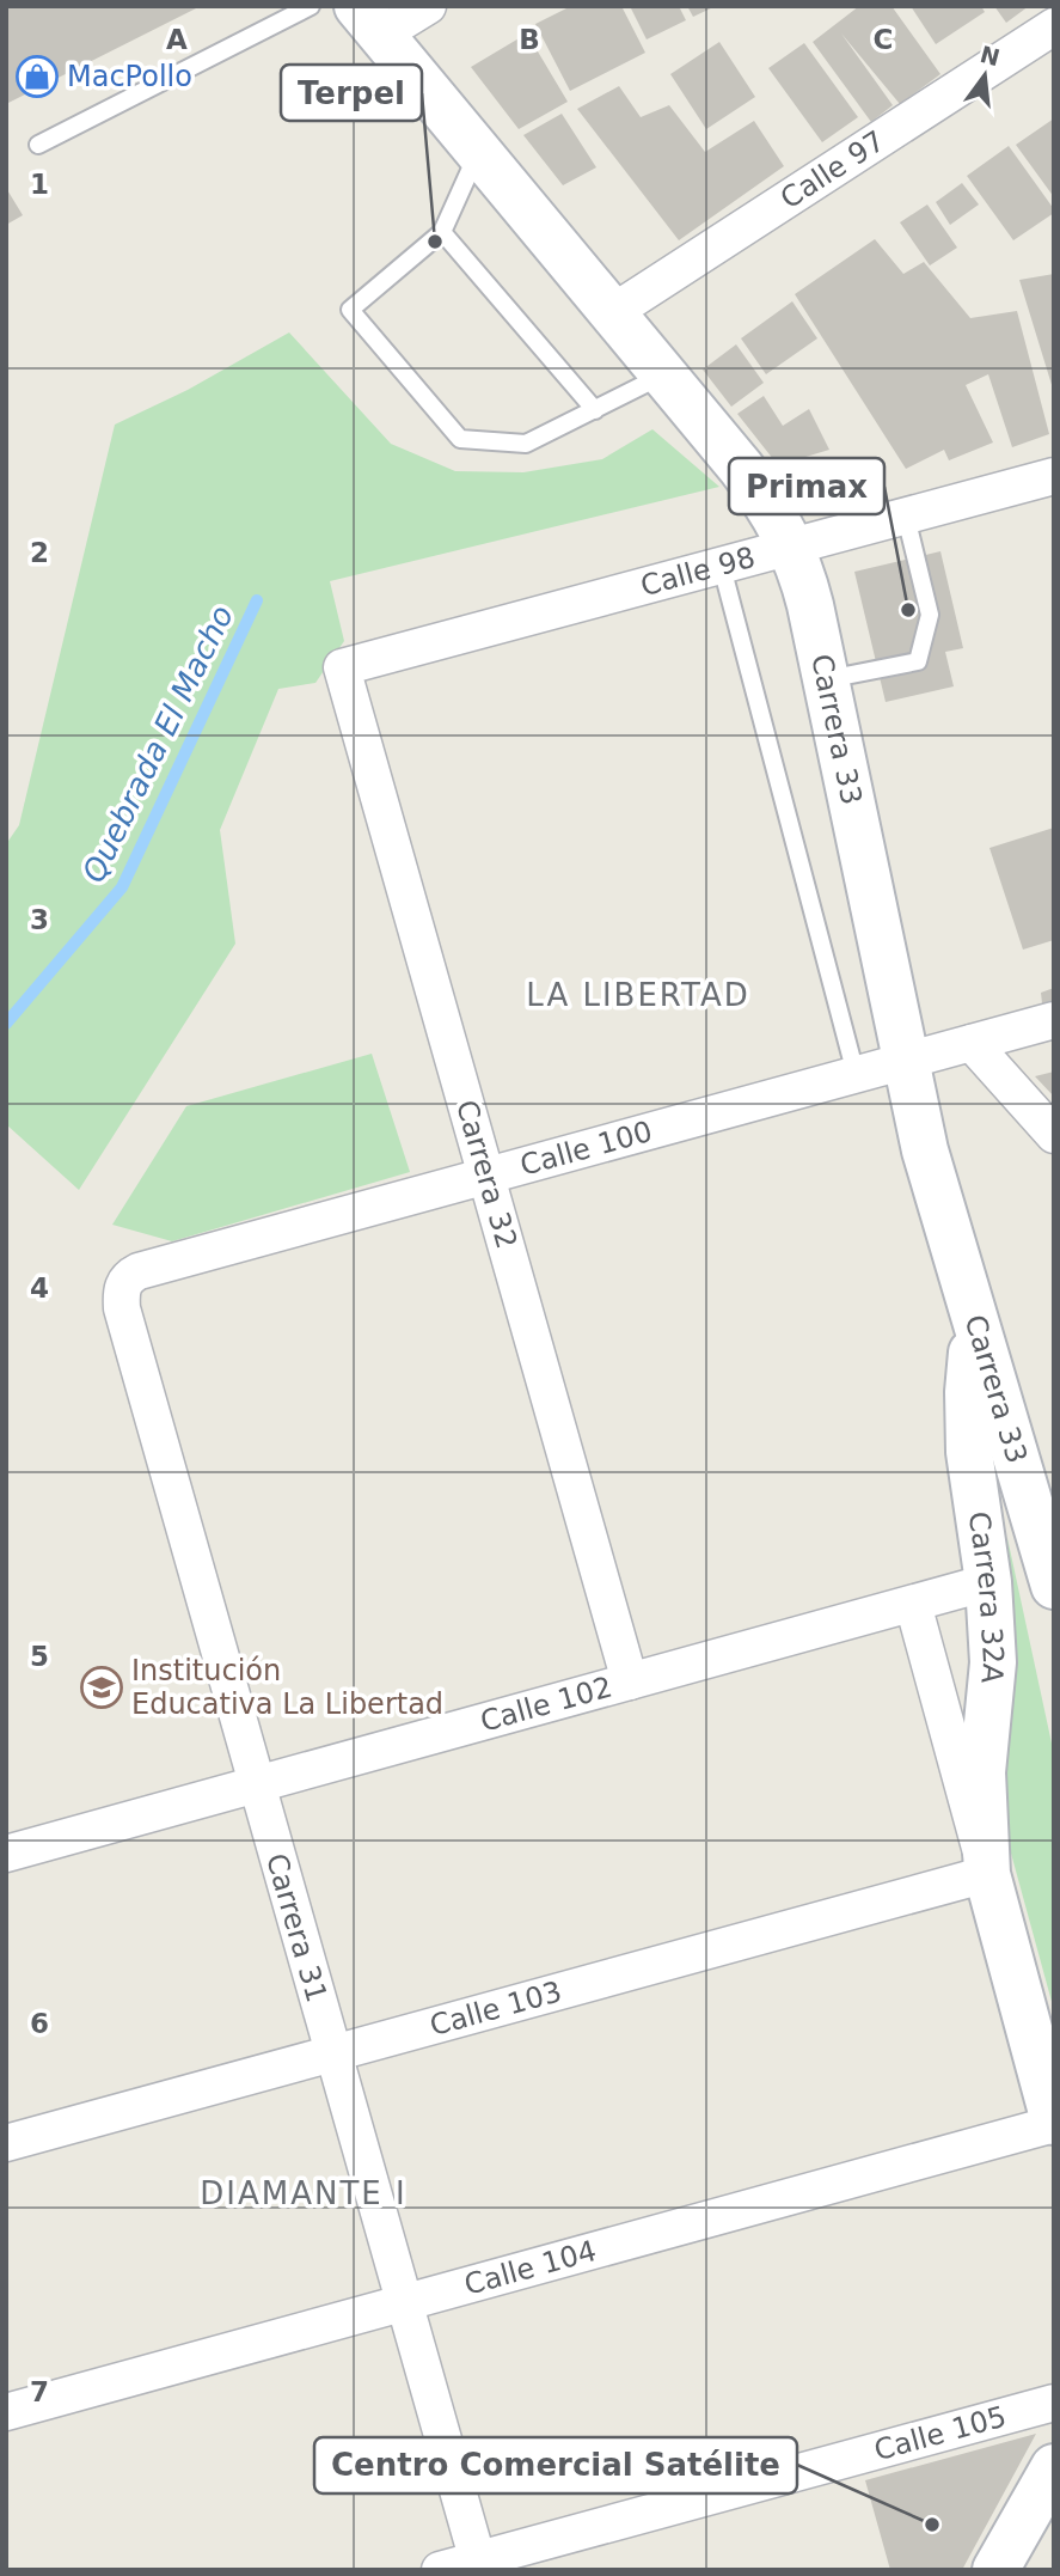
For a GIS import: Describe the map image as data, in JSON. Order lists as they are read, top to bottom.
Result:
{
  "streets": {
    "main road": ["Carrera 33", "Carrera 32A"],
    "street": [
      "Calle 97",
      "Calle 98",
      "Calle 100",
      "Carrera 32",
      "Calle 102",
      "Carrera 31",
      "Calle 103",
      "Calle 104",
      "Calle 105"
    ]
  },
  "crossings": [
    ["Calle 97", "Carrera 33"],
    ["Calle 98", "Carrera 33"],
    ["Calle 98", "Carrera 32"],
    ["Carrera 33", "Calle 100"],
    ["Carrera 33", "Carrera 32A"],
    ["Calle 100", "Carrera 32"],
    ["Calle 100", "Carrera 31"],
    ["Carrera 32", "Calle 102"],
    ["Carrera 32A", "Calle 102"],
    ["Carrera 32A", "Calle 103"],
    ["Carrera 32A", "Calle 104"],
    ["Calle 102", "Carrera 31"],
    ["Carrera 31", "Calle 103"],
    ["Carrera 31", "Calle 104"],
    ["Carrera 31", "Calle 105"]
  ],
  "districts": ["LA LIBERTAD", "DIAMANTE I"],
  "water": ["Quebrada El Macho"],
  "places": {
    "shop": ["MacPollo"],
    "other": ["Terpel", "Primax", "Centro Comercial Satélite"],
    "school or university": ["Institución Educativa La Libertad"]
  },
  "north": "top",
  "grid": {
    "columns": ["A", "B", "C"],
    "rows": [
      "1",
      "2",
      "3",
      "4",
      "5",
      "6",
      "7"
    ]
  }
}
